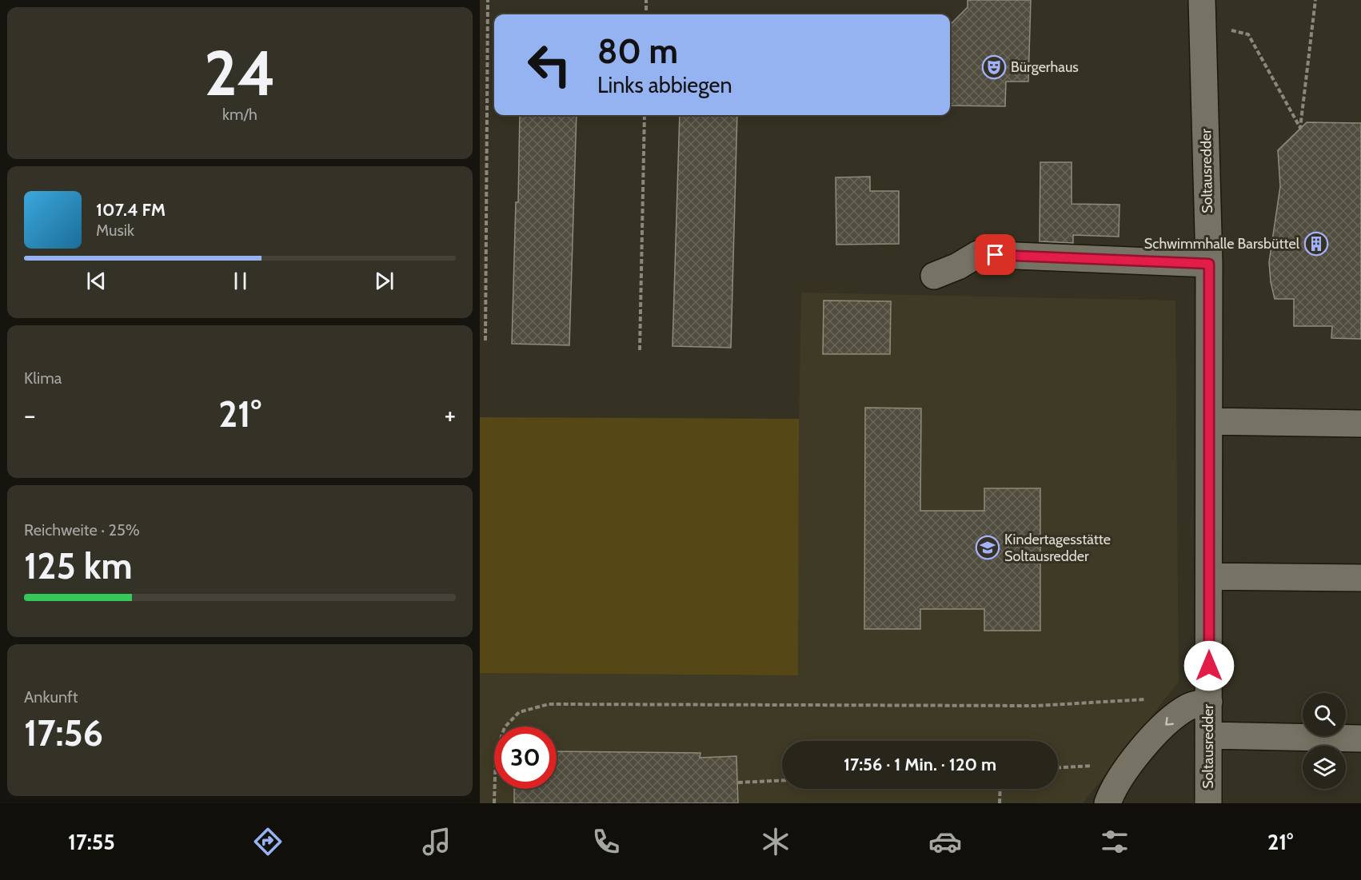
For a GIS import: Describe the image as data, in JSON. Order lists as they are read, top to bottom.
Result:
{
  "streets": {
    "street": ["Soltausredder"]
  },
  "places": {
    "theatre": ["Bürgerhaus"],
    "building": ["Schwimmhalle Barsbüttel"],
    "school or university": ["Kindertagesstätte Soltausredder"]
  },
  "page": {
    "tile": [
      ["24", "km/h"],
      "Klima",
      ["Reichweite · 25%", "125 km"],
      ["Ankunft", "17:56"]
    ],
    "turn": ["80 m", "Links abbiegen"],
    "song": ["107.4 FM", "Musik"],
    "heat": ["−", "21°", "+"],
    "limit": "30",
    "trip": "17:56 · 1 Min. · 120 m",
    "tabs": ["17:55", "21°"]
  }
}
